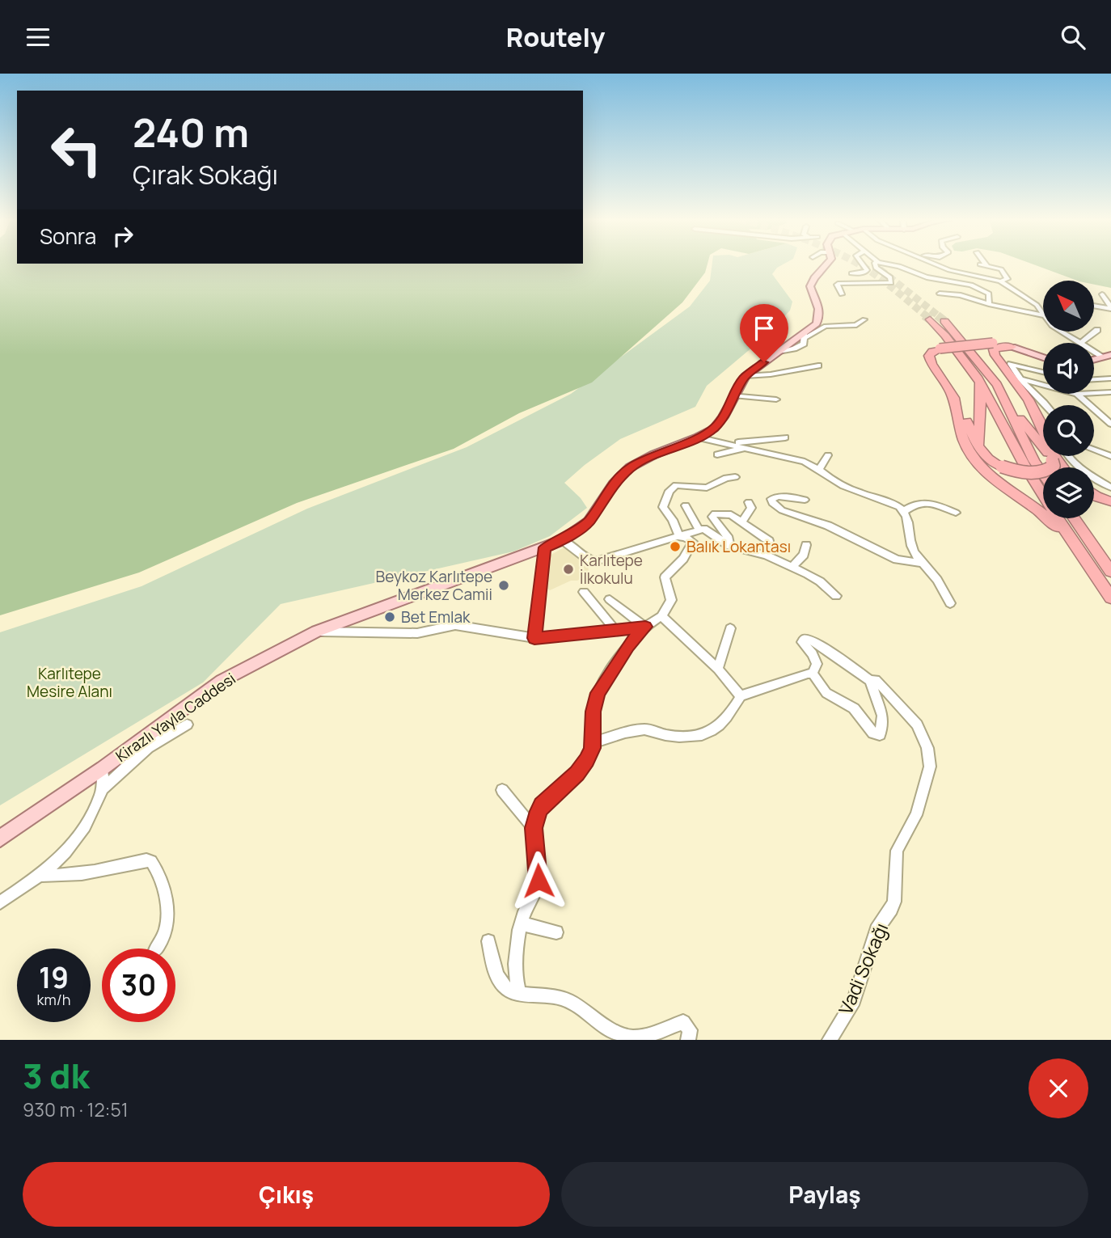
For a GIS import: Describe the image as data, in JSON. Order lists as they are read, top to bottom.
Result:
{
  "streets": {
    "main road": ["Kirazlı Yayla Caddesi"],
    "street": ["Vadi Sokağı"]
  },
  "parks": ["Karlıtepe Mesire Alanı"],
  "places": [
    "Balık Lokantası",
    "Karlıtepe İlkokulu",
    "Beykoz Karlıtepe Merkez Camii",
    "Bet Emlak"
  ],
  "north": "top left",
  "page": {
    "header": "Routely",
    "turn": ["240 m", "Çırak Sokağı"],
    "then": "Sonra",
    "speed": "19 km/h",
    "limit": "30",
    "heading": ["3 dk", "930 m · 12:51"],
    "buttons": ["Çıkış", "Paylaş"]
  }
}
